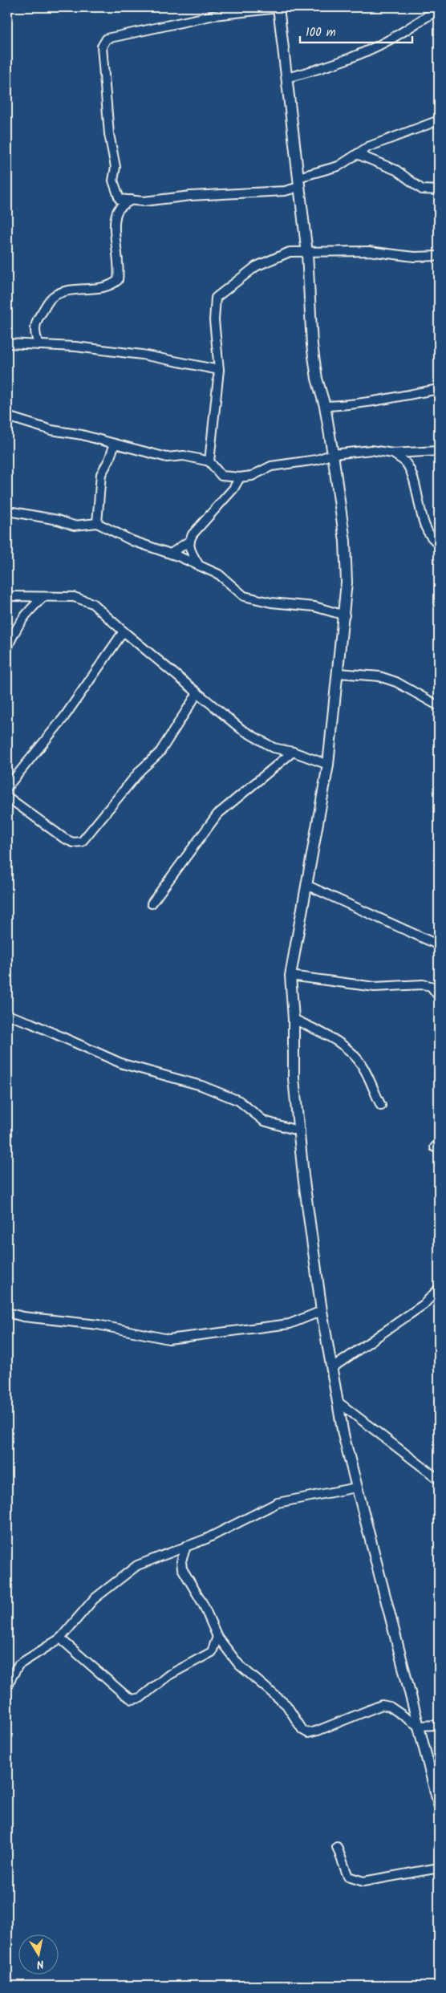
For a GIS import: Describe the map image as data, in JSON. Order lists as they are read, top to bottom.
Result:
{
  "scale_bar": "100 m",
  "north": "bottom"
}
